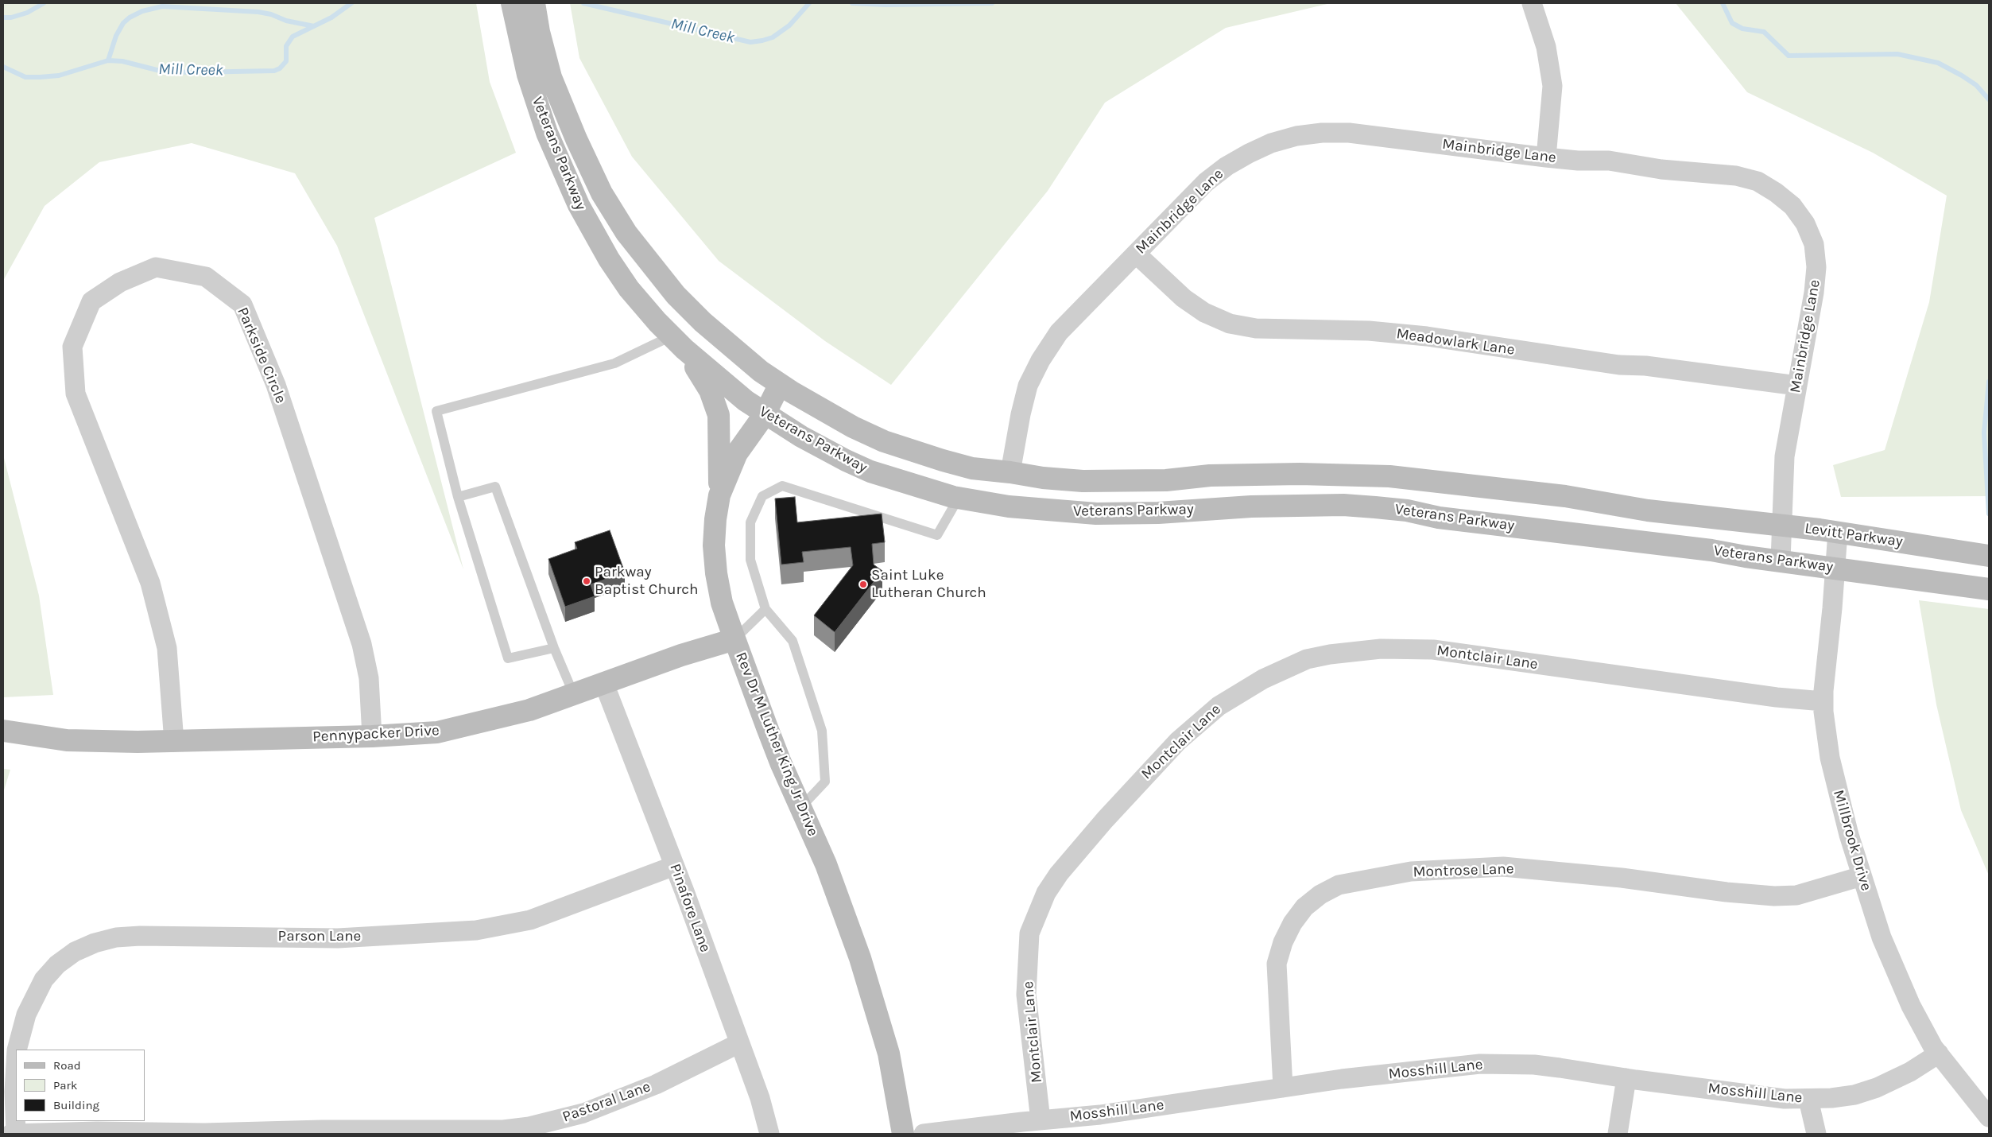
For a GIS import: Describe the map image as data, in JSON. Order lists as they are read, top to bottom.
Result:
{
  "streets": {
    "main road": [
      "Veterans Parkway",
      "Levitt Parkway",
      "Pennypacker Drive",
      "Rev Dr M Luther King Jr Drive"
    ],
    "street": [
      "Mainbridge Lane",
      "Meadowlark Lane",
      "Parkside Circle",
      "Montclair Lane",
      "Millbrook Drive",
      "Montrose Lane",
      "Pinafore Lane",
      "Parson Lane",
      "Mosshill Lane",
      "Pastoral Lane"
    ]
  },
  "crossings": [
    ["Mainbridge Lane", "Veterans Parkway"],
    ["Mainbridge Lane", "Meadowlark Lane"],
    ["Mainbridge Lane", "Levitt Parkway"],
    ["Veterans Parkway", "Levitt Parkway"],
    ["Veterans Parkway", "Rev Dr M Luther King Jr Drive"],
    ["Veterans Parkway", "Millbrook Drive"],
    ["Parkside Circle", "Pennypacker Drive"],
    ["Levitt Parkway", "Millbrook Drive"],
    ["Montclair Lane", "Millbrook Drive"],
    ["Montclair Lane", "Mosshill Lane"],
    ["Pennypacker Drive", "Rev Dr M Luther King Jr Drive"],
    ["Pennypacker Drive", "Pinafore Lane"],
    ["Millbrook Drive", "Montrose Lane"],
    ["Millbrook Drive", "Mosshill Lane"],
    ["Montrose Lane", "Mosshill Lane"],
    ["Pinafore Lane", "Parson Lane"],
    ["Pinafore Lane", "Pastoral Lane"],
    ["Parson Lane", "Pastoral Lane"]
  ],
  "water": ["Mill Creek"],
  "places": ["Parkway Baptist Church", "Saint Luke Lutheran Church"],
  "legend": ["Road", "Park", "Building"]
}
